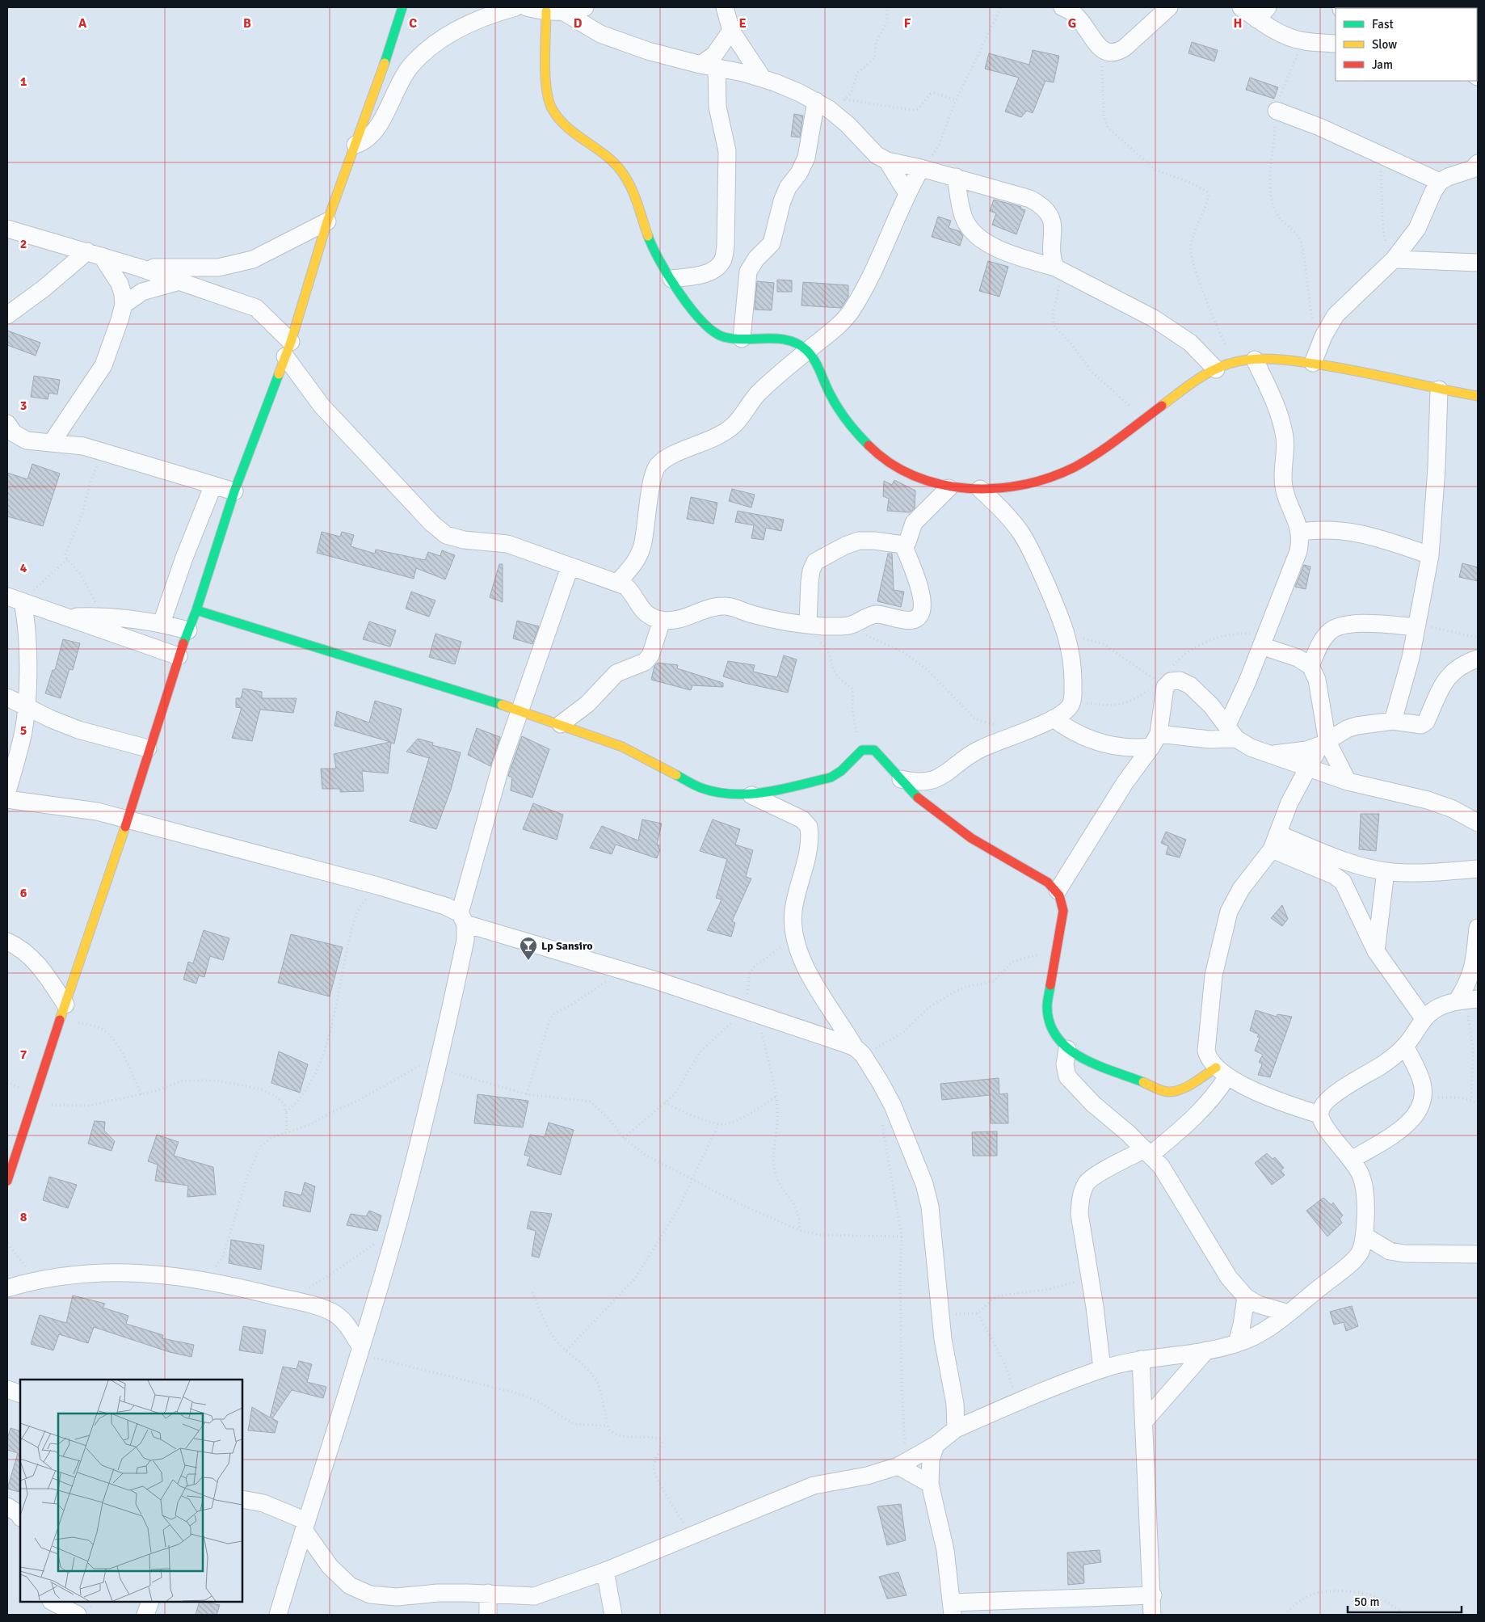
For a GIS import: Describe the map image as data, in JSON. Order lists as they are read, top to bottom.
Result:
{
  "places": {
    "bar": ["Lp Sansiro"]
  },
  "legend": ["Fast", "Slow", "Jam"],
  "scale_bar": "50 m",
  "grid": {
    "columns": [
      "A",
      "B",
      "C",
      "D",
      "E",
      "F",
      "G",
      "H"
    ],
    "rows": [
      "1",
      "2",
      "3",
      "4",
      "5",
      "6",
      "7",
      "8"
    ]
  }
}
